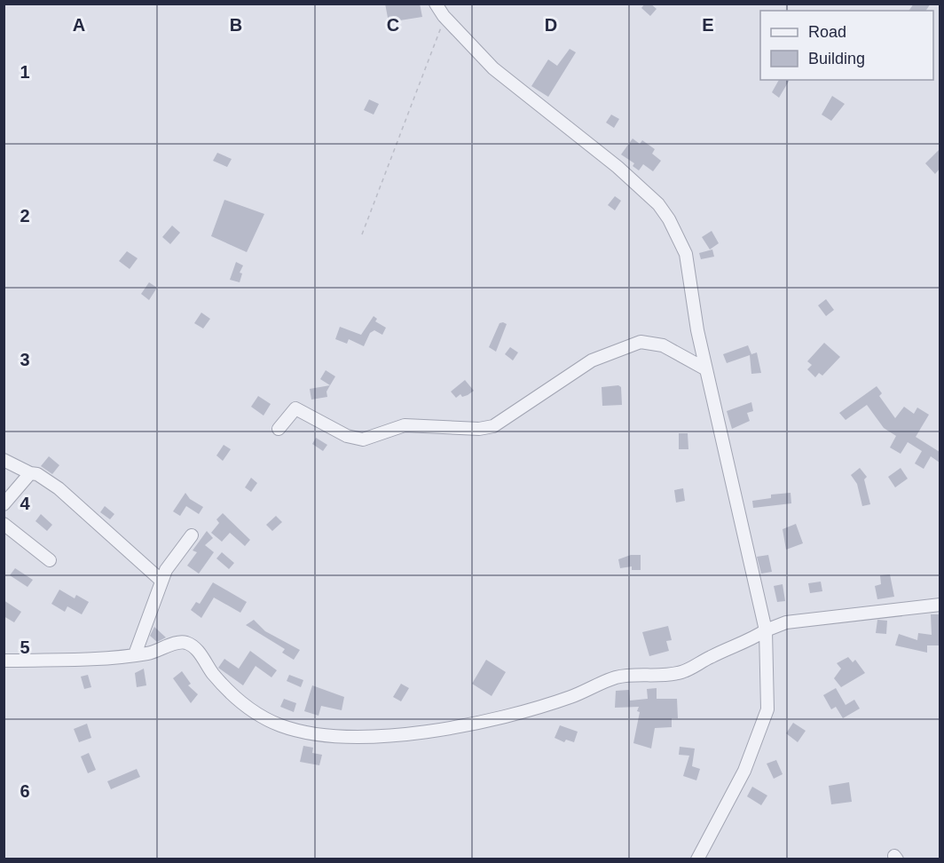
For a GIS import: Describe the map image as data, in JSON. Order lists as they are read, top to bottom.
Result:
{
  "legend": ["Road", "Building"],
  "grid": {
    "columns": [
      "A",
      "B",
      "C",
      "D",
      "E"
    ],
    "rows": [
      "1",
      "2",
      "3",
      "4",
      "5",
      "6"
    ]
  }
}
